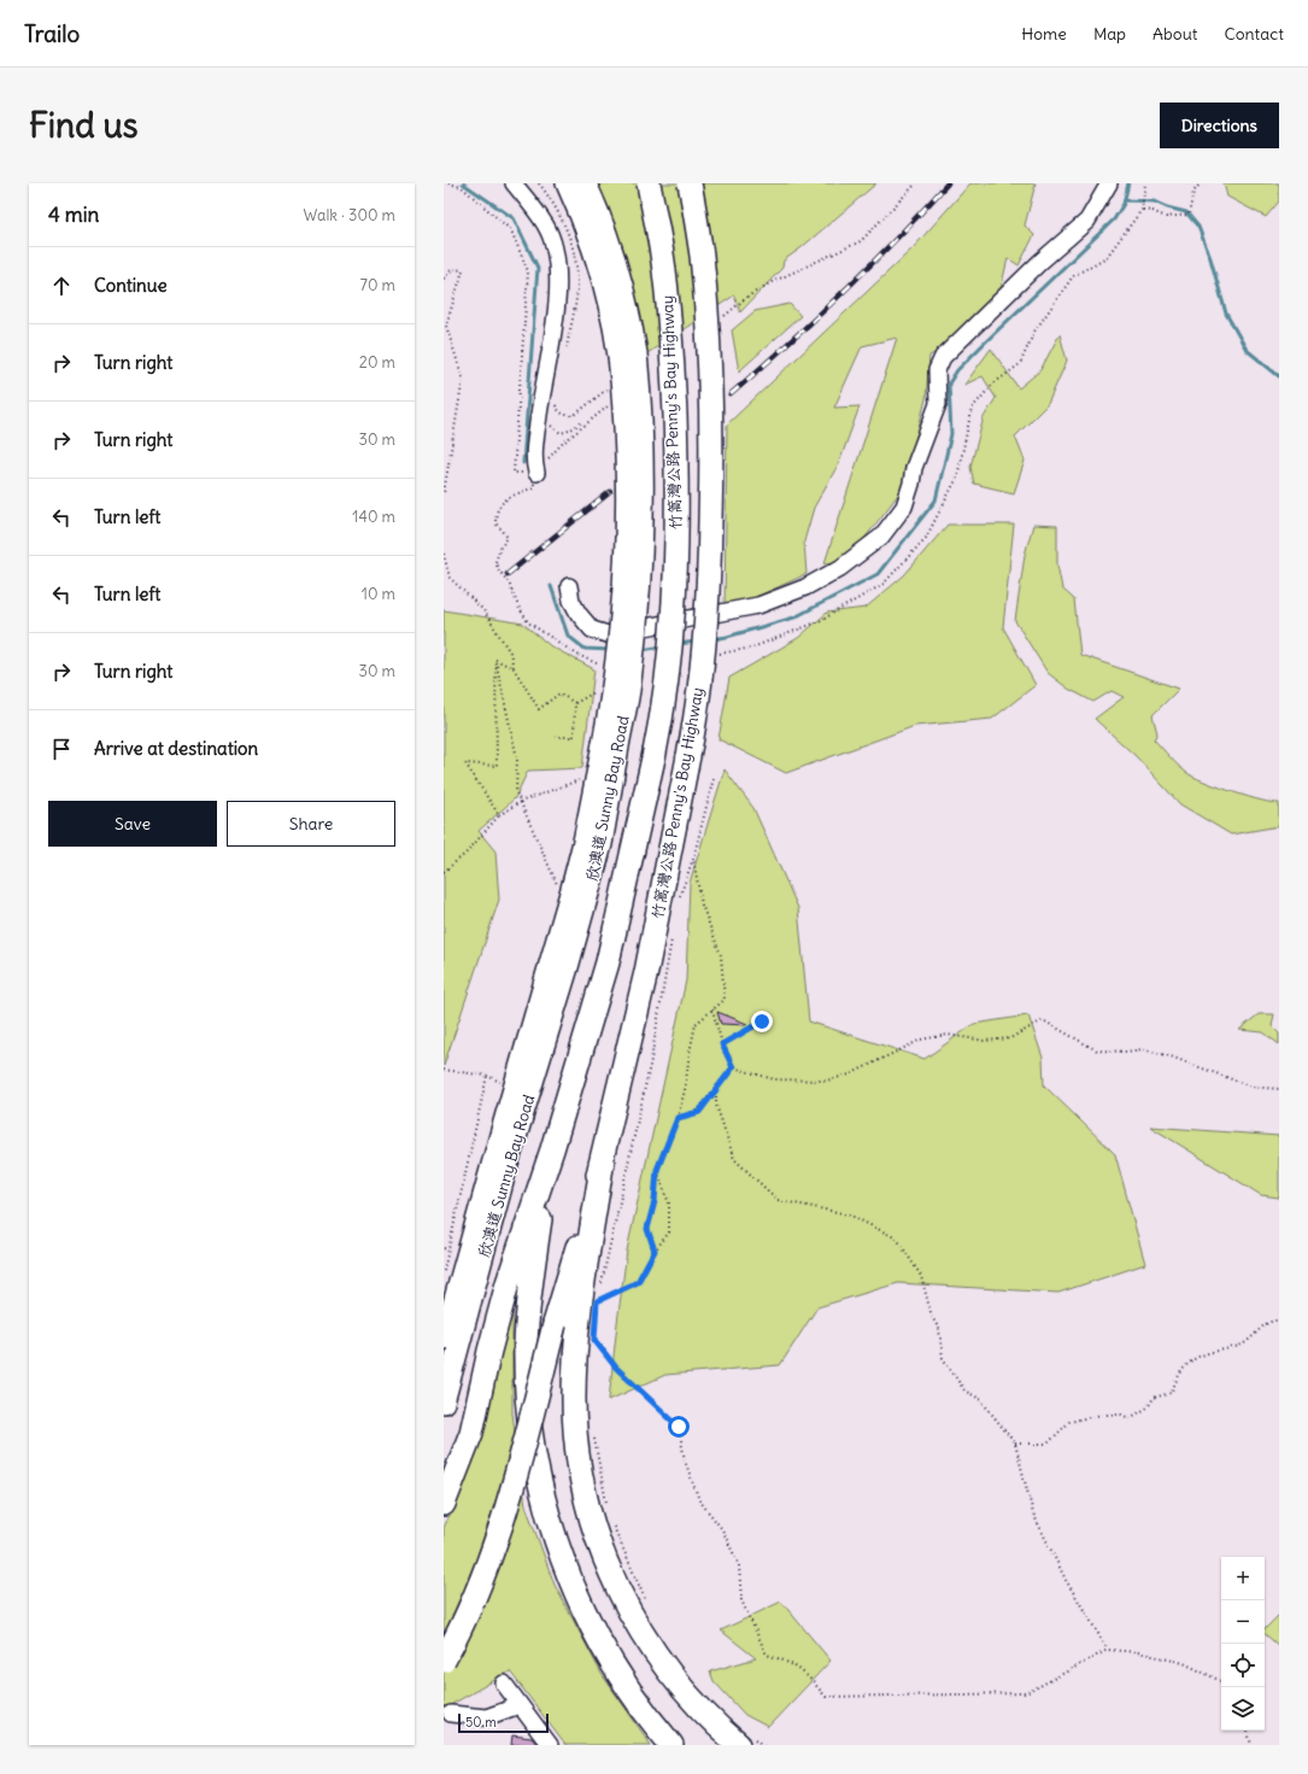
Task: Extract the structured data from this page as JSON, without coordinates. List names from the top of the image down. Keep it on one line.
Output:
{"streets":{"highway":["竹篙灣公路 Penny's Bay Highway"],"main road":["欣澳道 Sunny Bay Road"]},"scale_bar":"50 m","page":{"header":"Trailo","nav":["Home","Map","About","Contact"],"buttons":["Directions",["Save","Share"]],"title":"Find us","heading":["4 min","Walk · 300 m"],"list":[["Continue","70 m"],["Turn right","20 m"],["Turn right","30 m"],["Turn left","140 m"],["Turn left","10 m"],["Turn right","30 m"],"Arrive at destination"],"map_buttons":["+","−"],"scale":"50 m"}}
